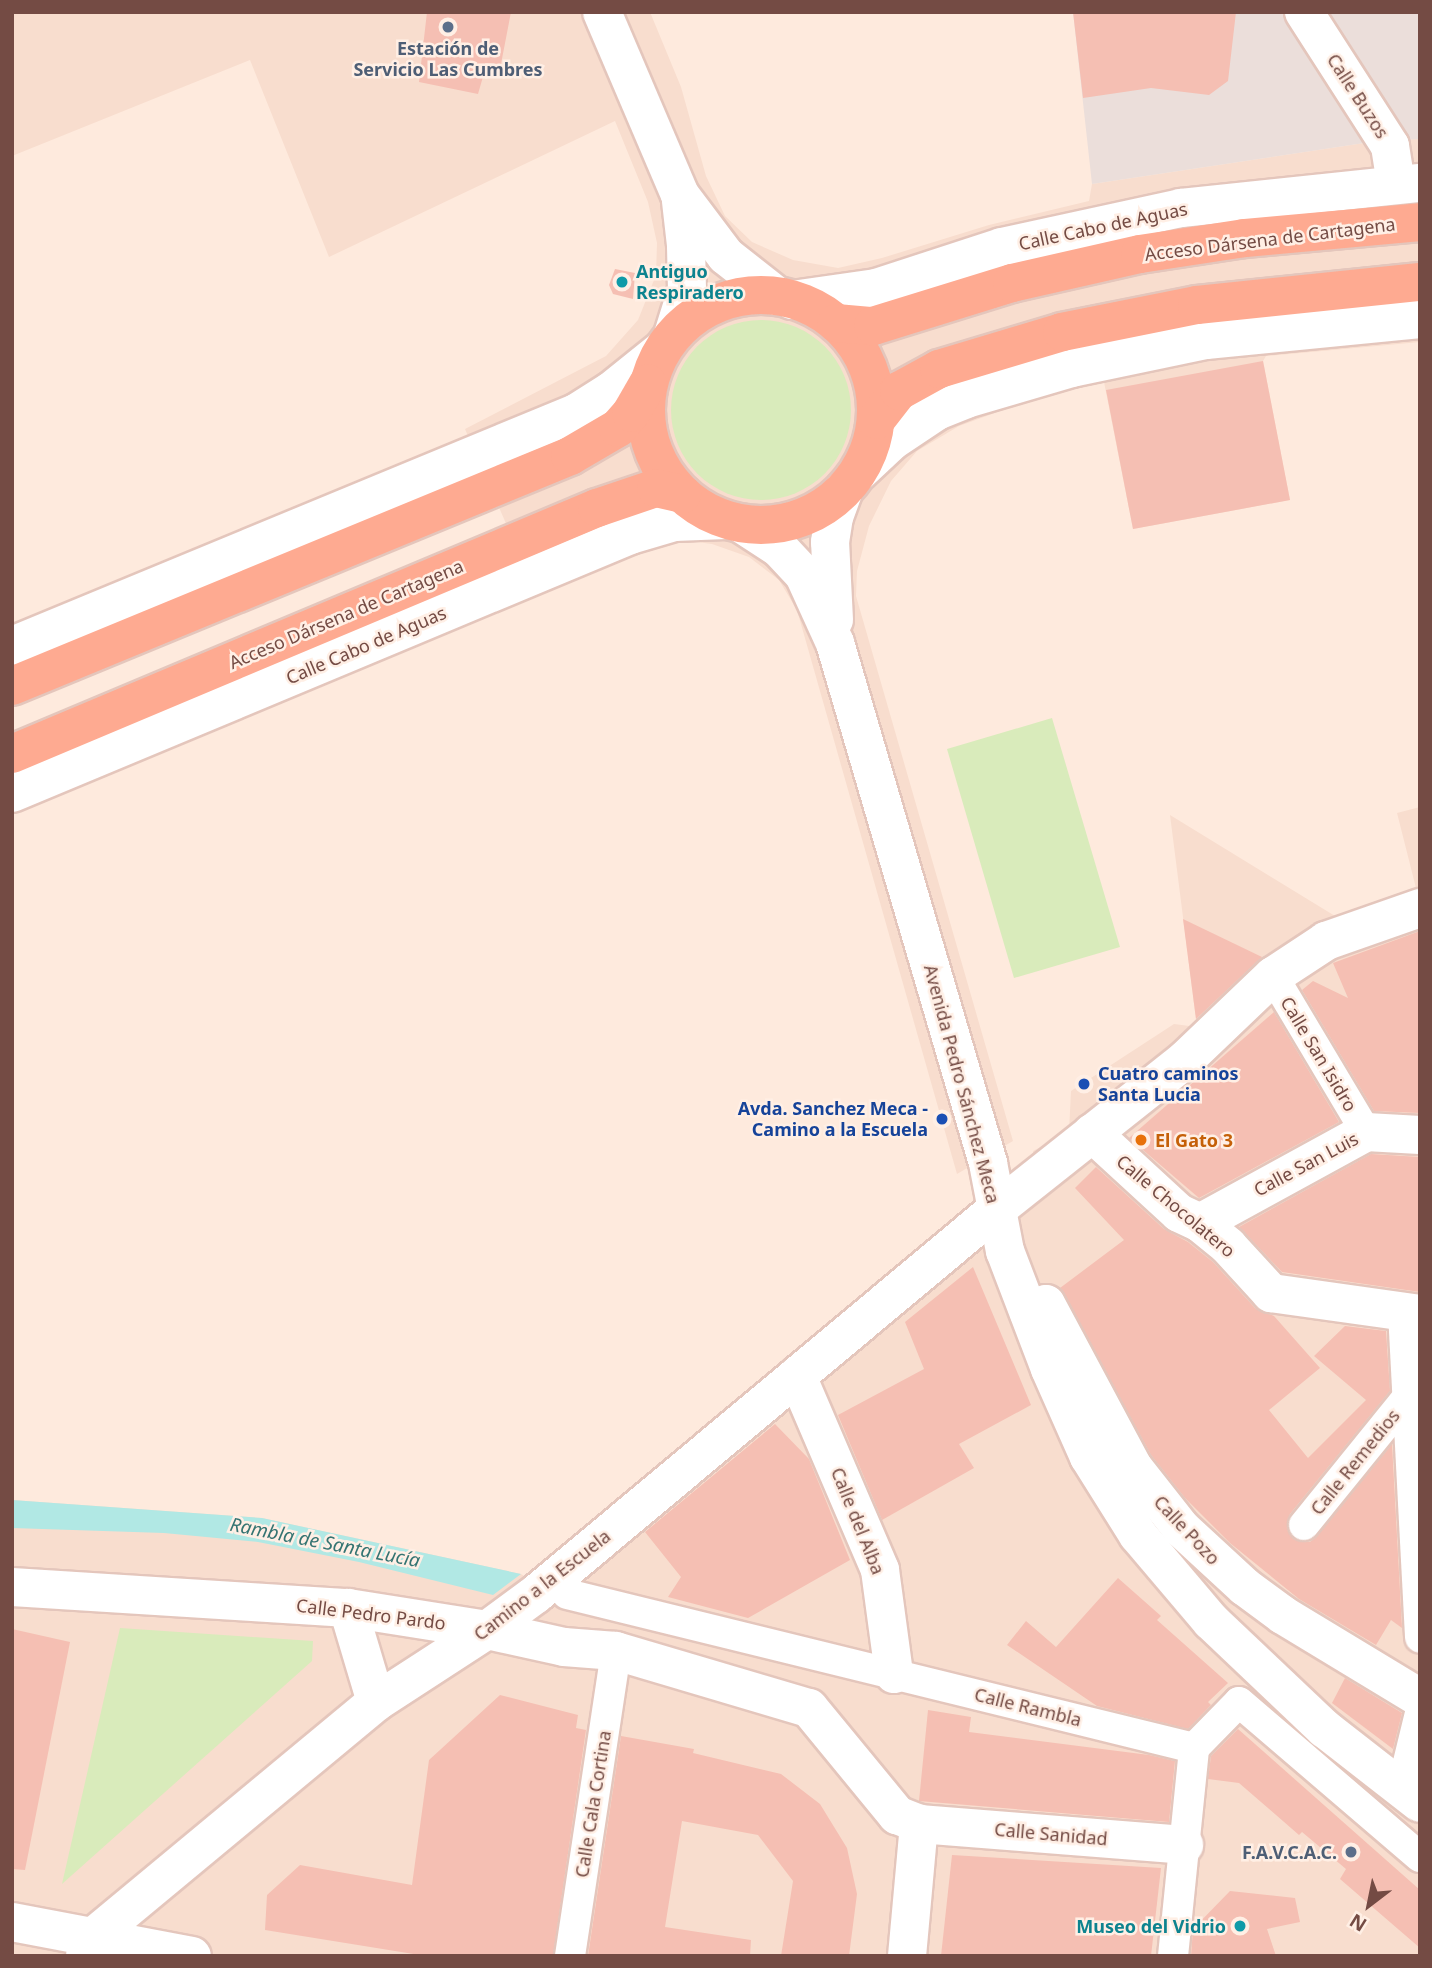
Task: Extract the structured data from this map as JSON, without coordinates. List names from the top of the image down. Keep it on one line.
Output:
{"streets":{"highway":["Acceso Dársena de Cartagena"],"street":["Calle Buzos","Calle Cabo de Aguas","Calle San Isidro","Avenida Pedro Sánchez Meca","Calle San Luis","Calle Chocolatero","Calle Remedios","Calle del Alba","Calle Pozo","Camino a la Escuela","Calle Pedro Pardo","Calle Rambla","Calle Cala Cortina","Calle Sanidad"]},"crossings":[["Calle Buzos","Calle Cabo de Aguas"],["Calle Cabo de Aguas","Acceso Dársena de Cartagena"],["Calle San Isidro","Calle San Luis"],["Calle San Isidro","Camino a la Escuela"],["Avenida Pedro Sánchez Meca","Calle Pozo"],["Avenida Pedro Sánchez Meca","Camino a la Escuela"],["Calle San Luis","Calle Chocolatero"],["Calle Chocolatero","Calle Remedios"],["Calle Chocolatero","Camino a la Escuela"],["Calle del Alba","Camino a la Escuela"],["Calle del Alba","Calle Rambla"],["Camino a la Escuela","Calle Pedro Pardo"],["Calle Pedro Pardo","Calle Cala Cortina"],["Calle Pedro Pardo","Calle Sanidad"]],"water":["Rambla de Santa Lucía"],"places":["Estación de Servicio Las Cumbres","Antiguo Respiradero","Cuatro caminos Santa Lucia","Avda. Sanchez Meca - Camino a la Escuela","El Gato 3","F.A.V.C.A.C.","Museo del Vidrio"],"north":"bottom left"}
